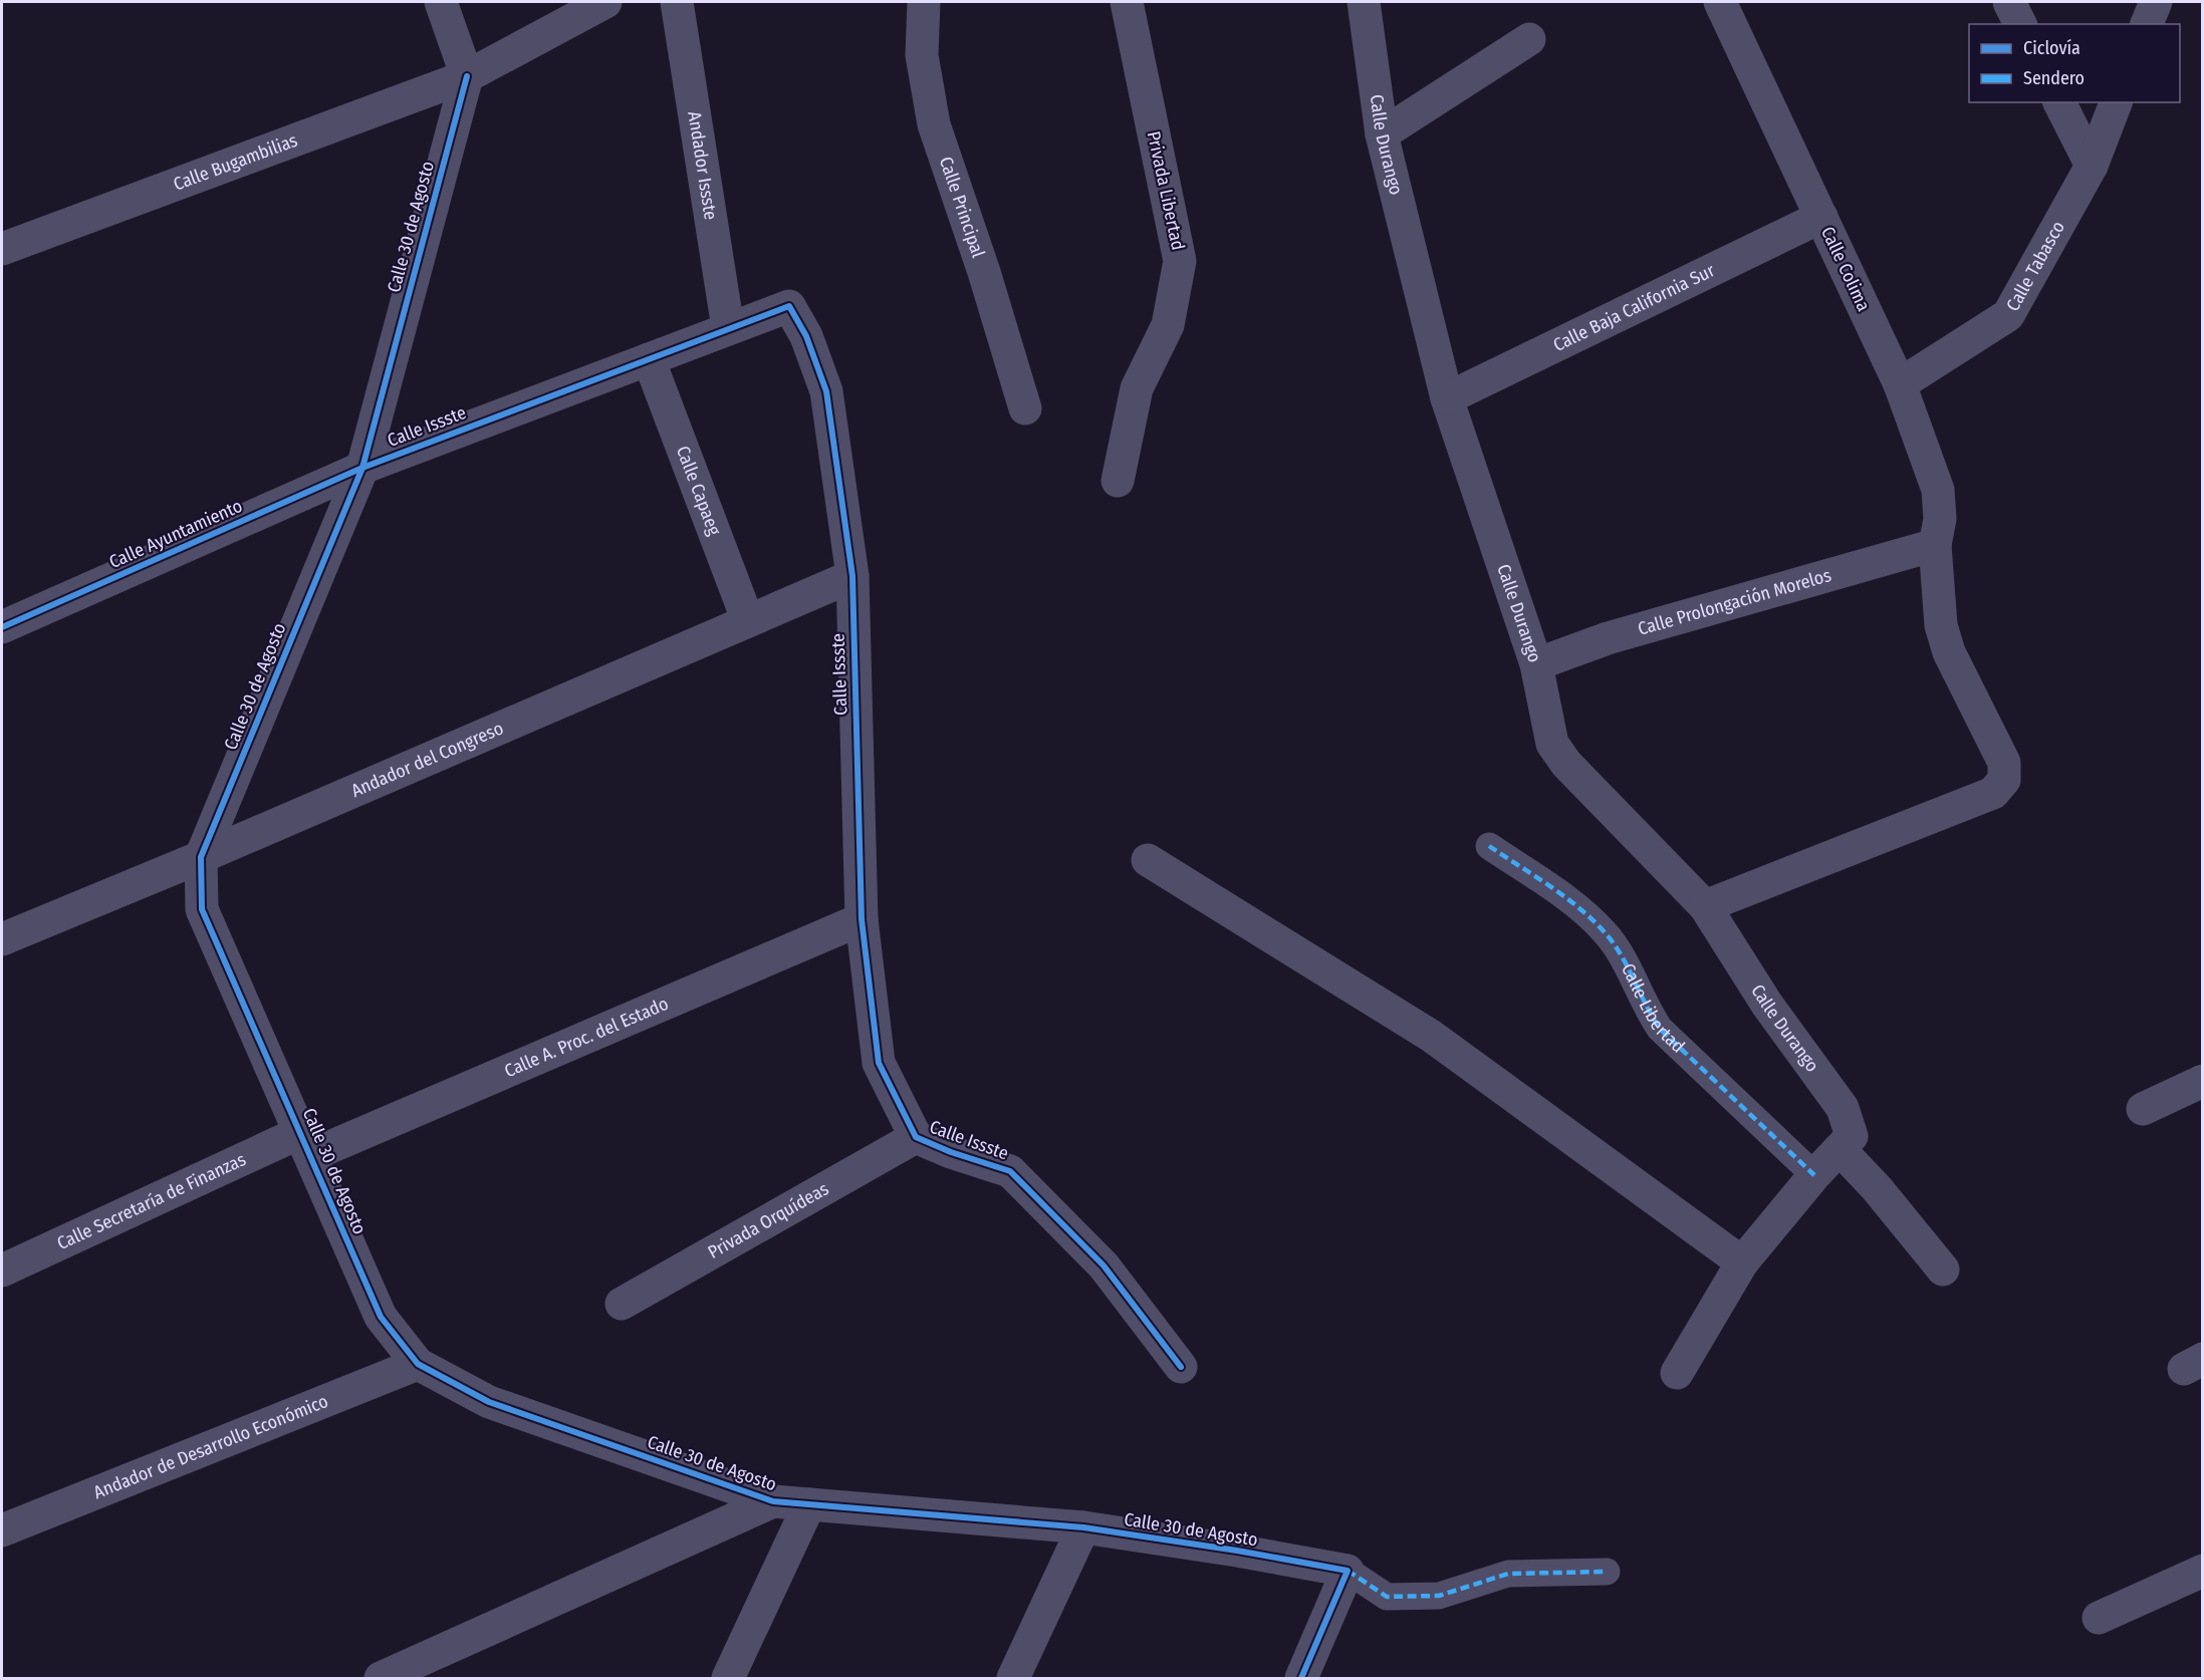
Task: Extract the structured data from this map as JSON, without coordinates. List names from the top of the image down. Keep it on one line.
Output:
{"streets":{"street":["Calle Durango","Calle Bugambilias","Andador Issste","Privada Libertad","Calle Principal","Calle 30 de Agosto","Calle Tabasco","Calle Colima","Calle Baja California Sur","Calle Issste","Calle Capaeg","Calle Ayuntamiento","Calle Prolongación Morelos","Andador del Congreso","Calle Libertad","Calle A. Proc. del Estado","Calle Secretaría de Finanzas","Privada Orquídeas","Andador de Desarrollo Económico"]},"crossings":[["Calle Durango","Calle Colima"],["Calle Durango","Calle Baja California Sur"],["Calle Durango","Calle Prolongación Morelos"],["Calle Bugambilias","Calle 30 de Agosto"],["Andador Issste","Calle Issste"],["Calle 30 de Agosto","Calle Issste"],["Calle 30 de Agosto","Calle Ayuntamiento"],["Calle 30 de Agosto","Andador del Congreso"],["Calle 30 de Agosto","Calle A. Proc. del Estado"],["Calle 30 de Agosto","Calle Secretaría de Finanzas"],["Calle 30 de Agosto","Andador de Desarrollo Económico"],["Calle Tabasco","Calle Colima"],["Calle Colima","Calle Baja California Sur"],["Calle Colima","Calle Prolongación Morelos"],["Calle Issste","Calle Capaeg"],["Calle Issste","Calle Ayuntamiento"],["Calle Issste","Andador del Congreso"],["Calle Issste","Calle A. Proc. del Estado"],["Calle Issste","Privada Orquídeas"],["Calle Capaeg","Andador del Congreso"],["Calle A. Proc. del Estado","Calle Secretaría de Finanzas"]],"legend":["Ciclovía","Sendero"]}
